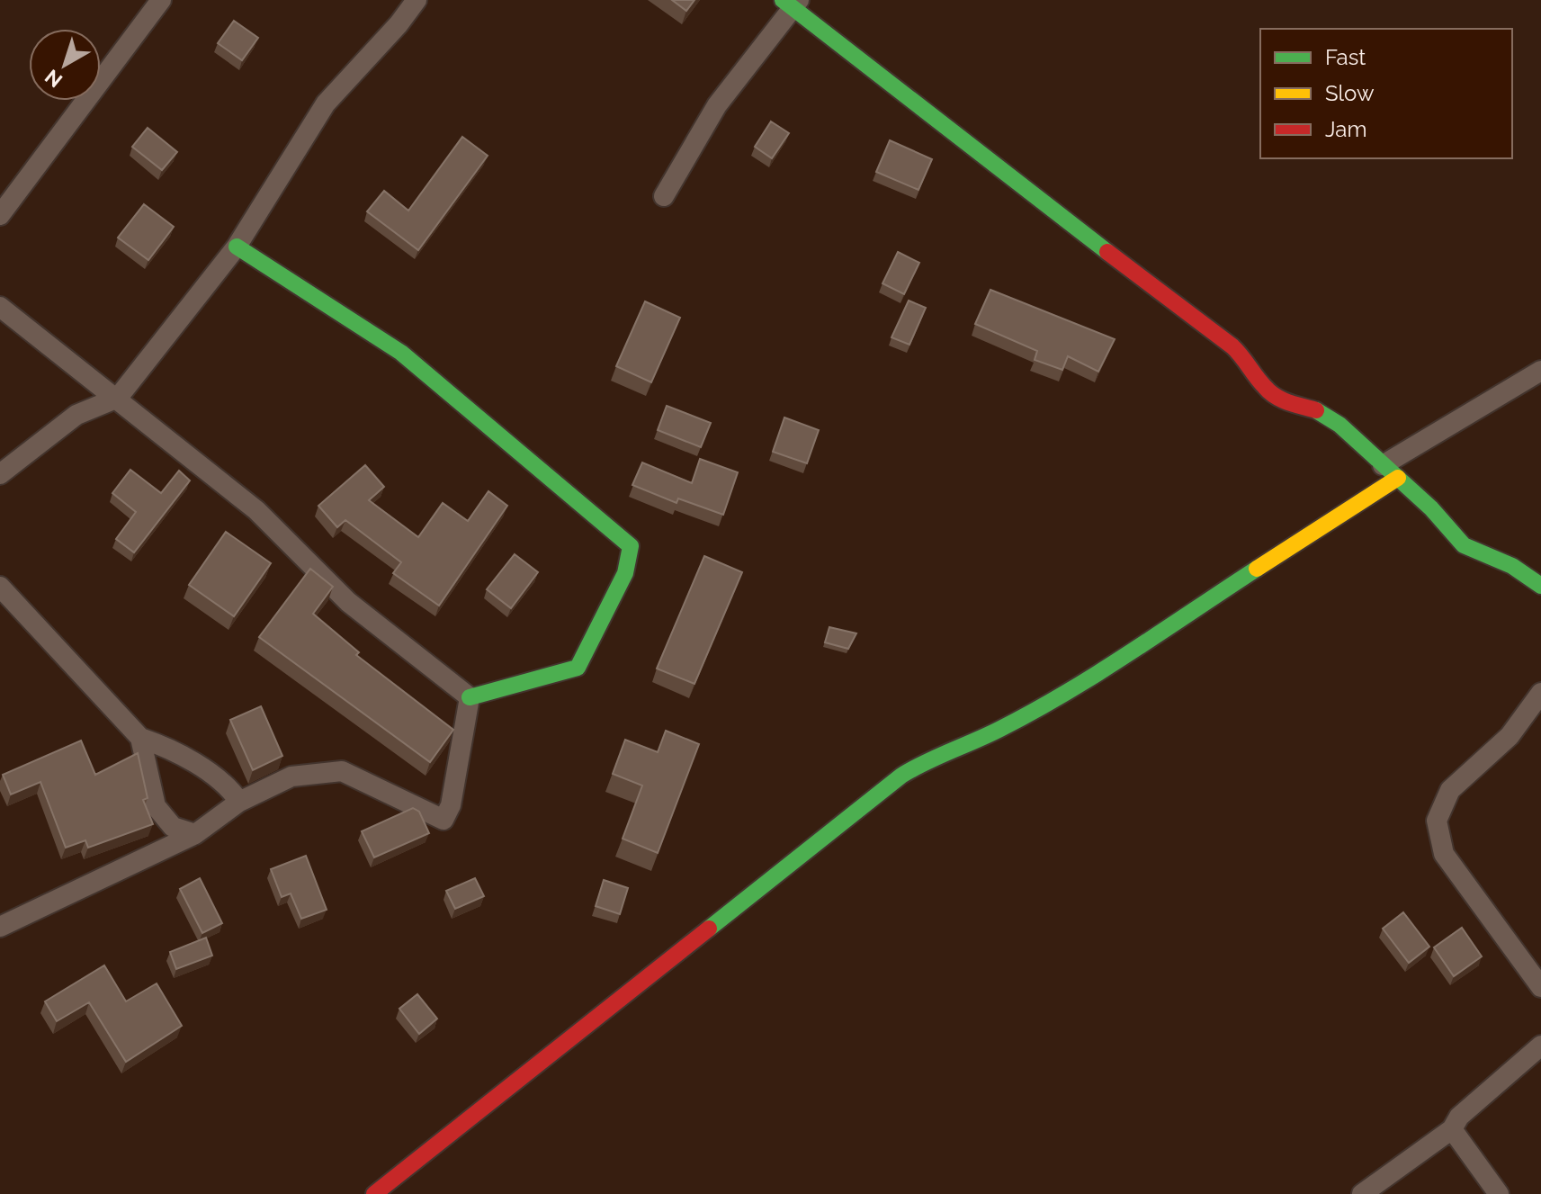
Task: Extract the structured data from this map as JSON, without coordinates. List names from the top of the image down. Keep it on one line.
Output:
{"legend":["Fast","Slow","Jam"],"north":"bottom left"}
